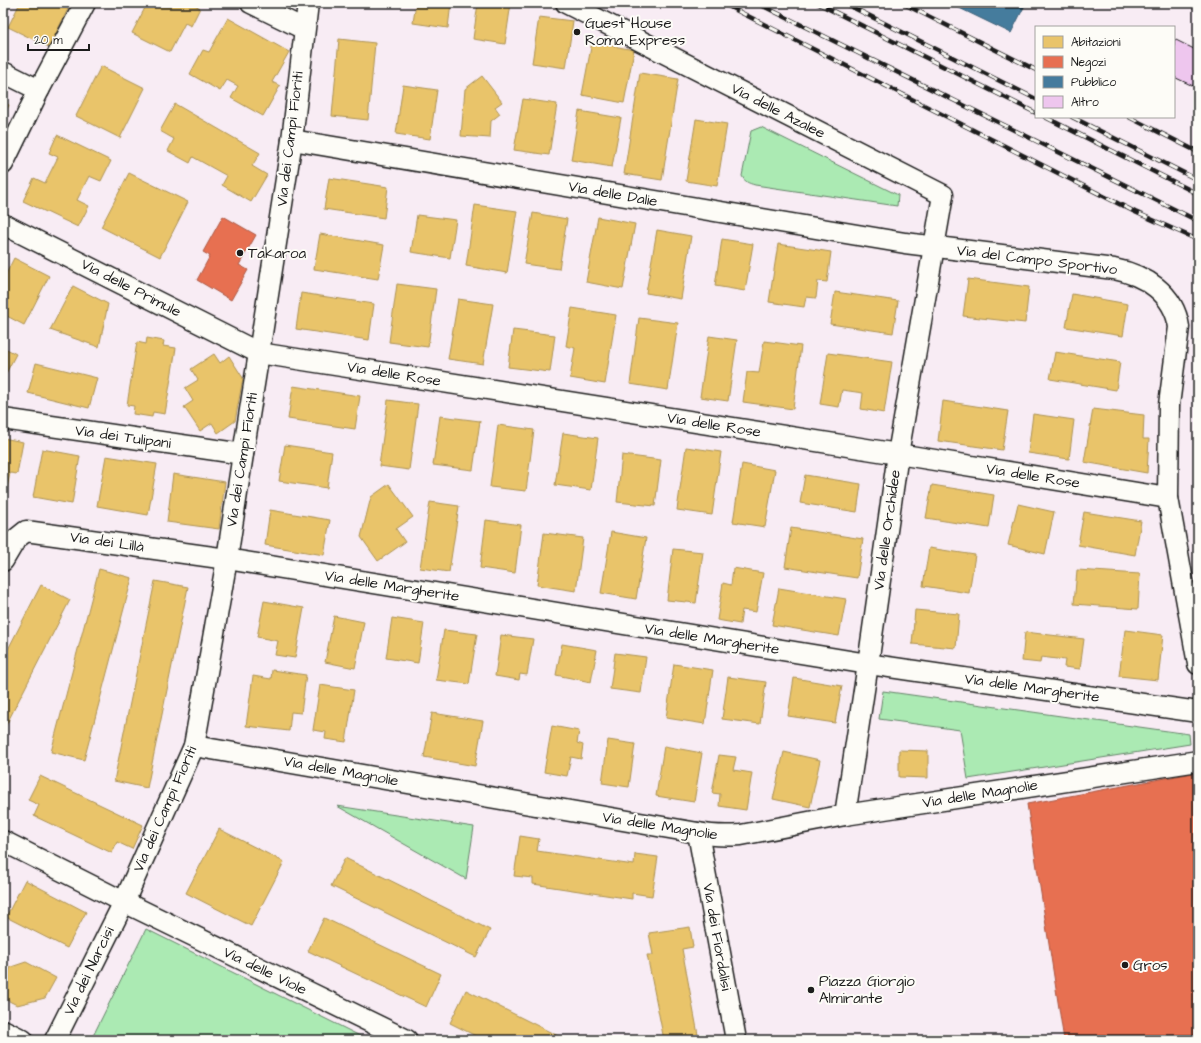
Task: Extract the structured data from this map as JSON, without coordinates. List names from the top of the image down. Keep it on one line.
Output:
{"streets":{"street":["Via delle Azalee","Via dei Campi Fioriti","Via delle Dalie","Via del Campo Sportivo","Via delle Primule","Via delle Rose","Via dei Tulipani","Via delle Orchidee","Via dei Lillà","Via delle Margherite","Via delle Magnolie","Via dei Fiordalisi","Via dei Narcisi","Via delle Viole"]},"crossings":[["Via delle Azalee","Via delle Dalie"],["Via delle Azalee","Via del Campo Sportivo"],["Via delle Azalee","Via delle Orchidee"],["Via dei Campi Fioriti","Via delle Dalie"],["Via dei Campi Fioriti","Via delle Primule"],["Via dei Campi Fioriti","Via delle Rose"],["Via dei Campi Fioriti","Via dei Tulipani"],["Via dei Campi Fioriti","Via dei Lillà"],["Via dei Campi Fioriti","Via delle Margherite"],["Via dei Campi Fioriti","Via delle Magnolie"],["Via dei Campi Fioriti","Via dei Narcisi"],["Via dei Campi Fioriti","Via delle Viole"],["Via delle Dalie","Via del Campo Sportivo"],["Via delle Dalie","Via delle Orchidee"],["Via del Campo Sportivo","Via delle Rose"],["Via del Campo Sportivo","Via delle Orchidee"],["Via delle Primule","Via delle Rose"],["Via delle Rose","Via delle Orchidee"],["Via delle Orchidee","Via delle Margherite"],["Via delle Orchidee","Via delle Magnolie"],["Via dei Lillà","Via delle Margherite"],["Via delle Magnolie","Via dei Fiordalisi"],["Via dei Narcisi","Via delle Viole"]],"places":["Guest House Roma Express","Takaroa","Gros","Piazza Giorgio Almirante"],"legend":["Abitazioni","Negozi","Pubblico","Altro"],"scale_bar":"20 m"}
